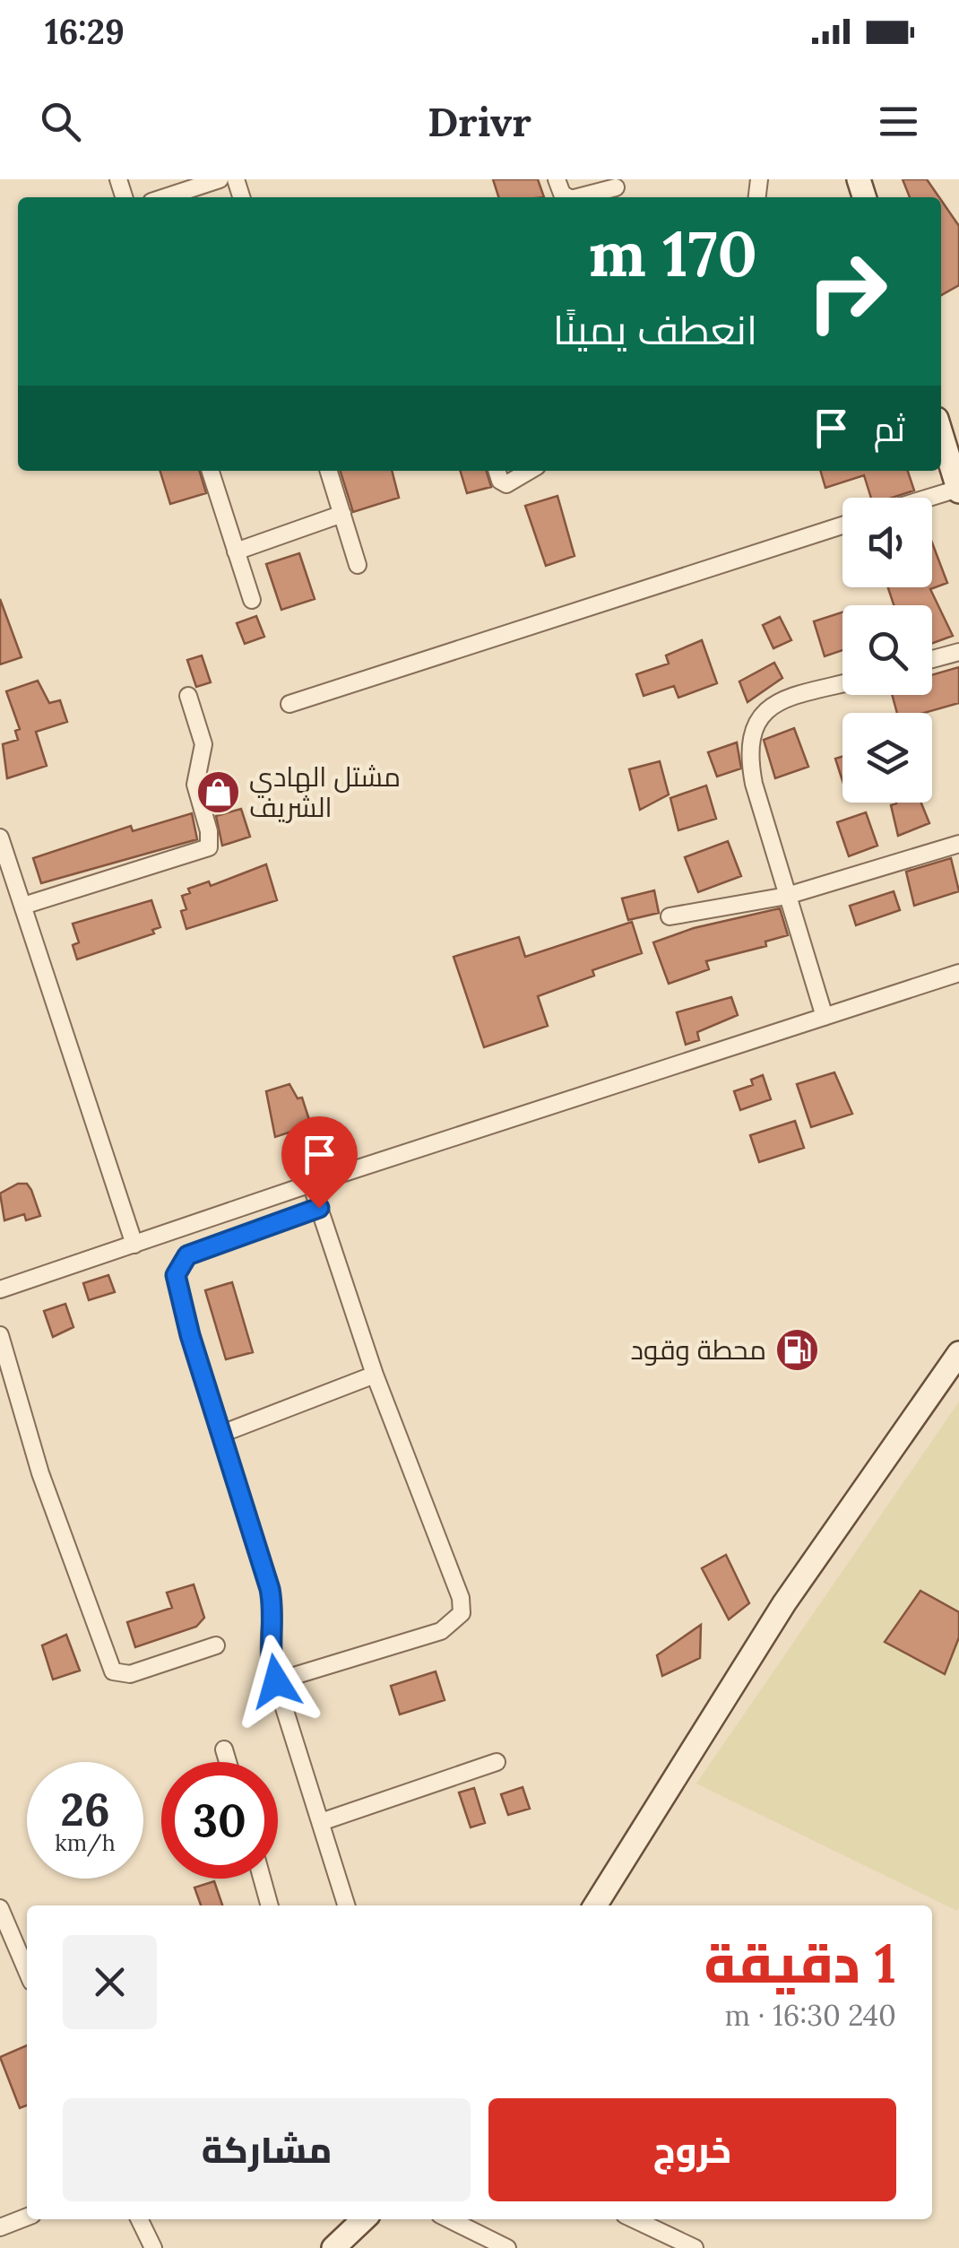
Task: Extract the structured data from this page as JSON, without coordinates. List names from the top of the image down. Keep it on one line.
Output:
{"places":{"shop":["مشتل الهادي الشريف"],"fuel station":["محطة وقود"]},"page":{"status":"16:29","header":"Drivr","turn":["170 m","انعطف يمينًا"],"then":"ثم","speed":"26 km/h","limit":"30","heading":["1 دقيقة","240 m · 16:30"],"buttons":["خروج","مشاركة"]}}
